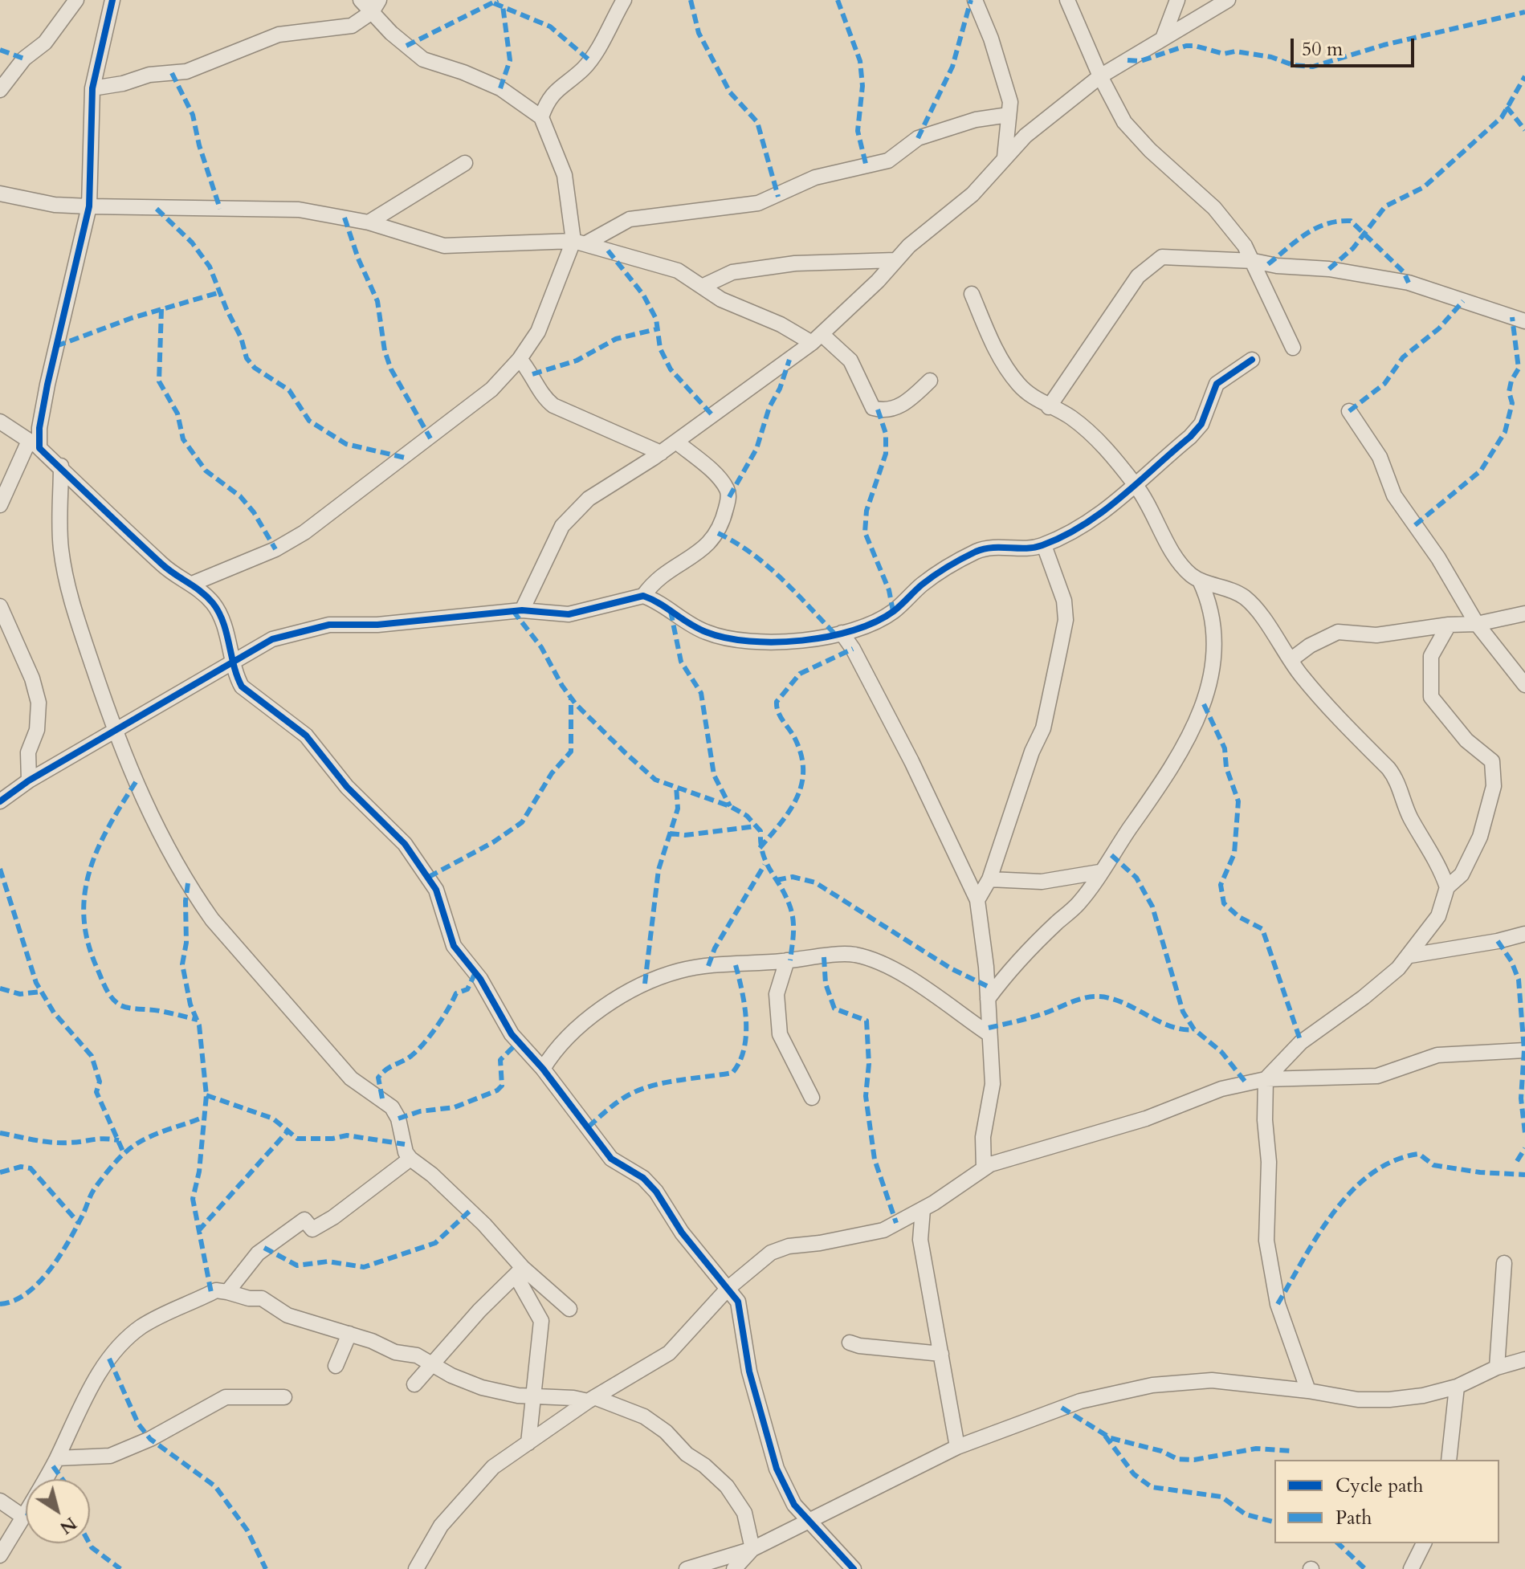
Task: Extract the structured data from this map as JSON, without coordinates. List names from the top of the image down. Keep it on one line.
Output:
{"legend":["Cycle path","Path"],"scale_bar":"50 m","north":"bottom right"}
